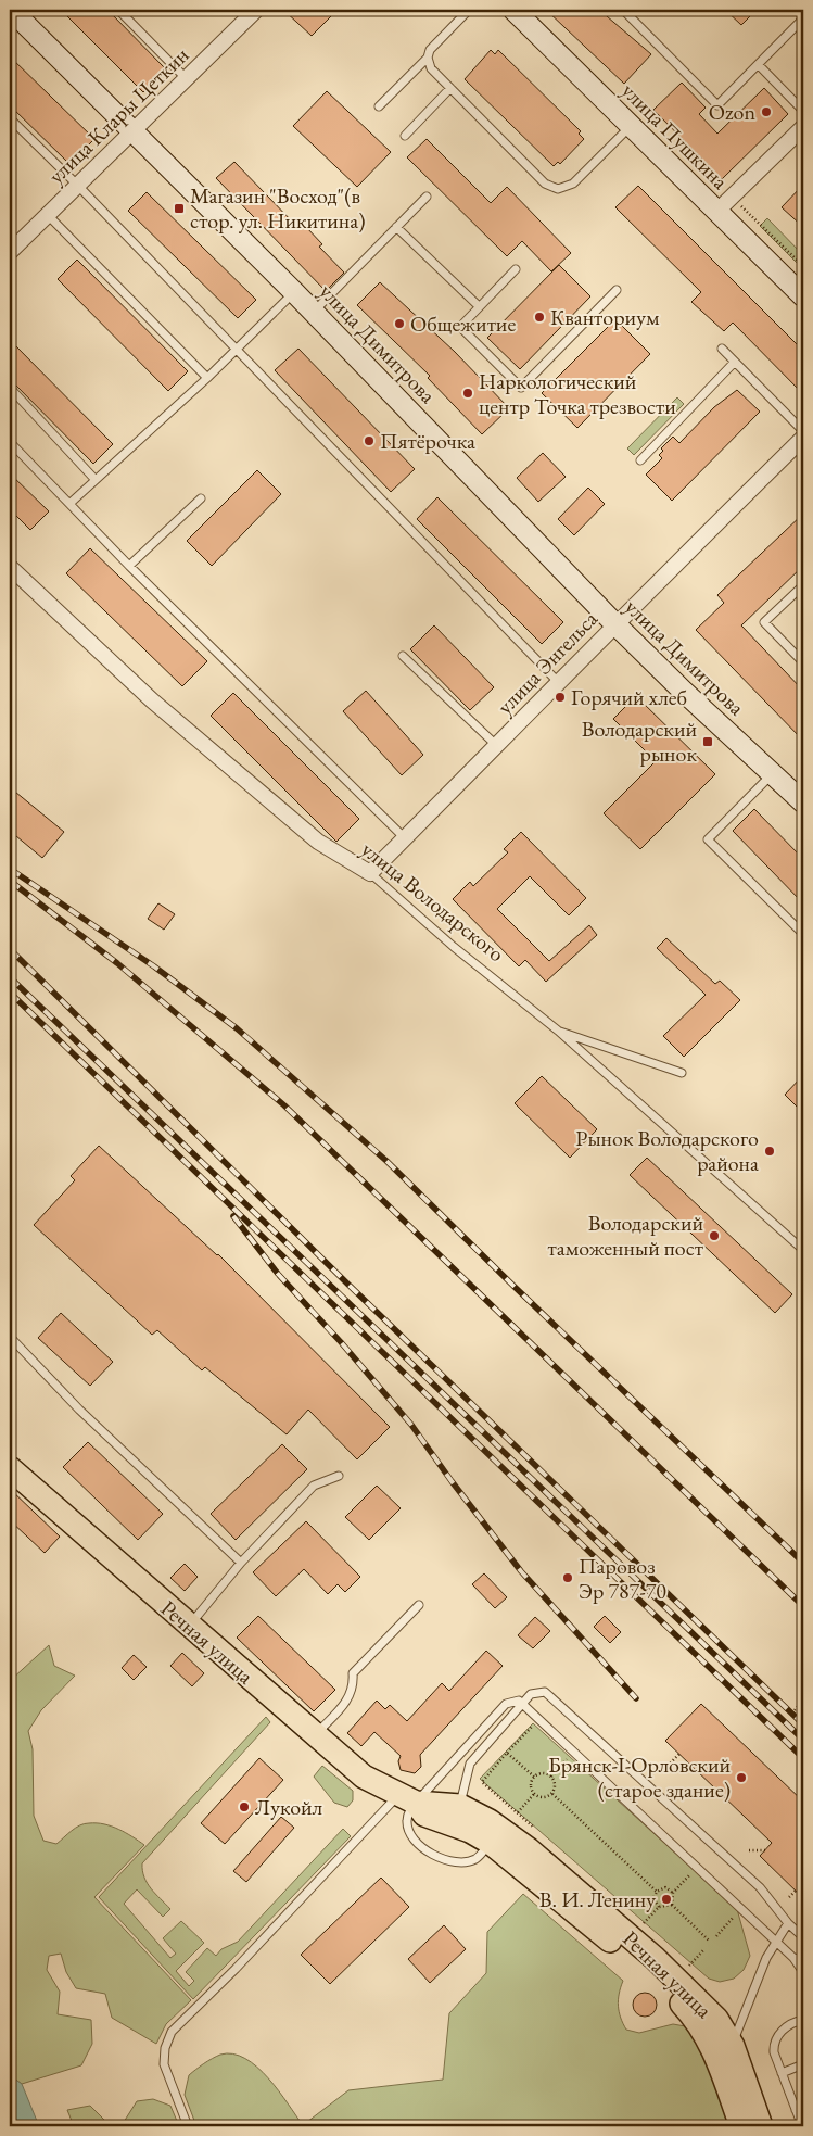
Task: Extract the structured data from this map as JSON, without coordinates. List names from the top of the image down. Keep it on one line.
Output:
{"streets":{"main road":["улица Пушкина","улица Димитрова","Речная улица"],"street":["улица Клары Цеткин","улица Энгельса","улица Володарского"]},"crossings":[["улица Клары Цеткин","улица Димитрова"],["улица Димитрова","улица Энгельса"],["улица Энгельса","улица Володарского"]],"places":{"other":["Ozon","Кванториум","Общежитие","Наркологический центр Точка трезвости","Пятёрочка","Горячий хлеб","Рынок Володарского района","Володарский таможенный пост","Паровоз Эр 787-70","Брянск-I-Орловский (старое здание)","Лукойл","В. И. Ленину"],"transit":["Магазин \"Восход\"(в стор. ул. Никитина)","Володарский рынок"]}}
